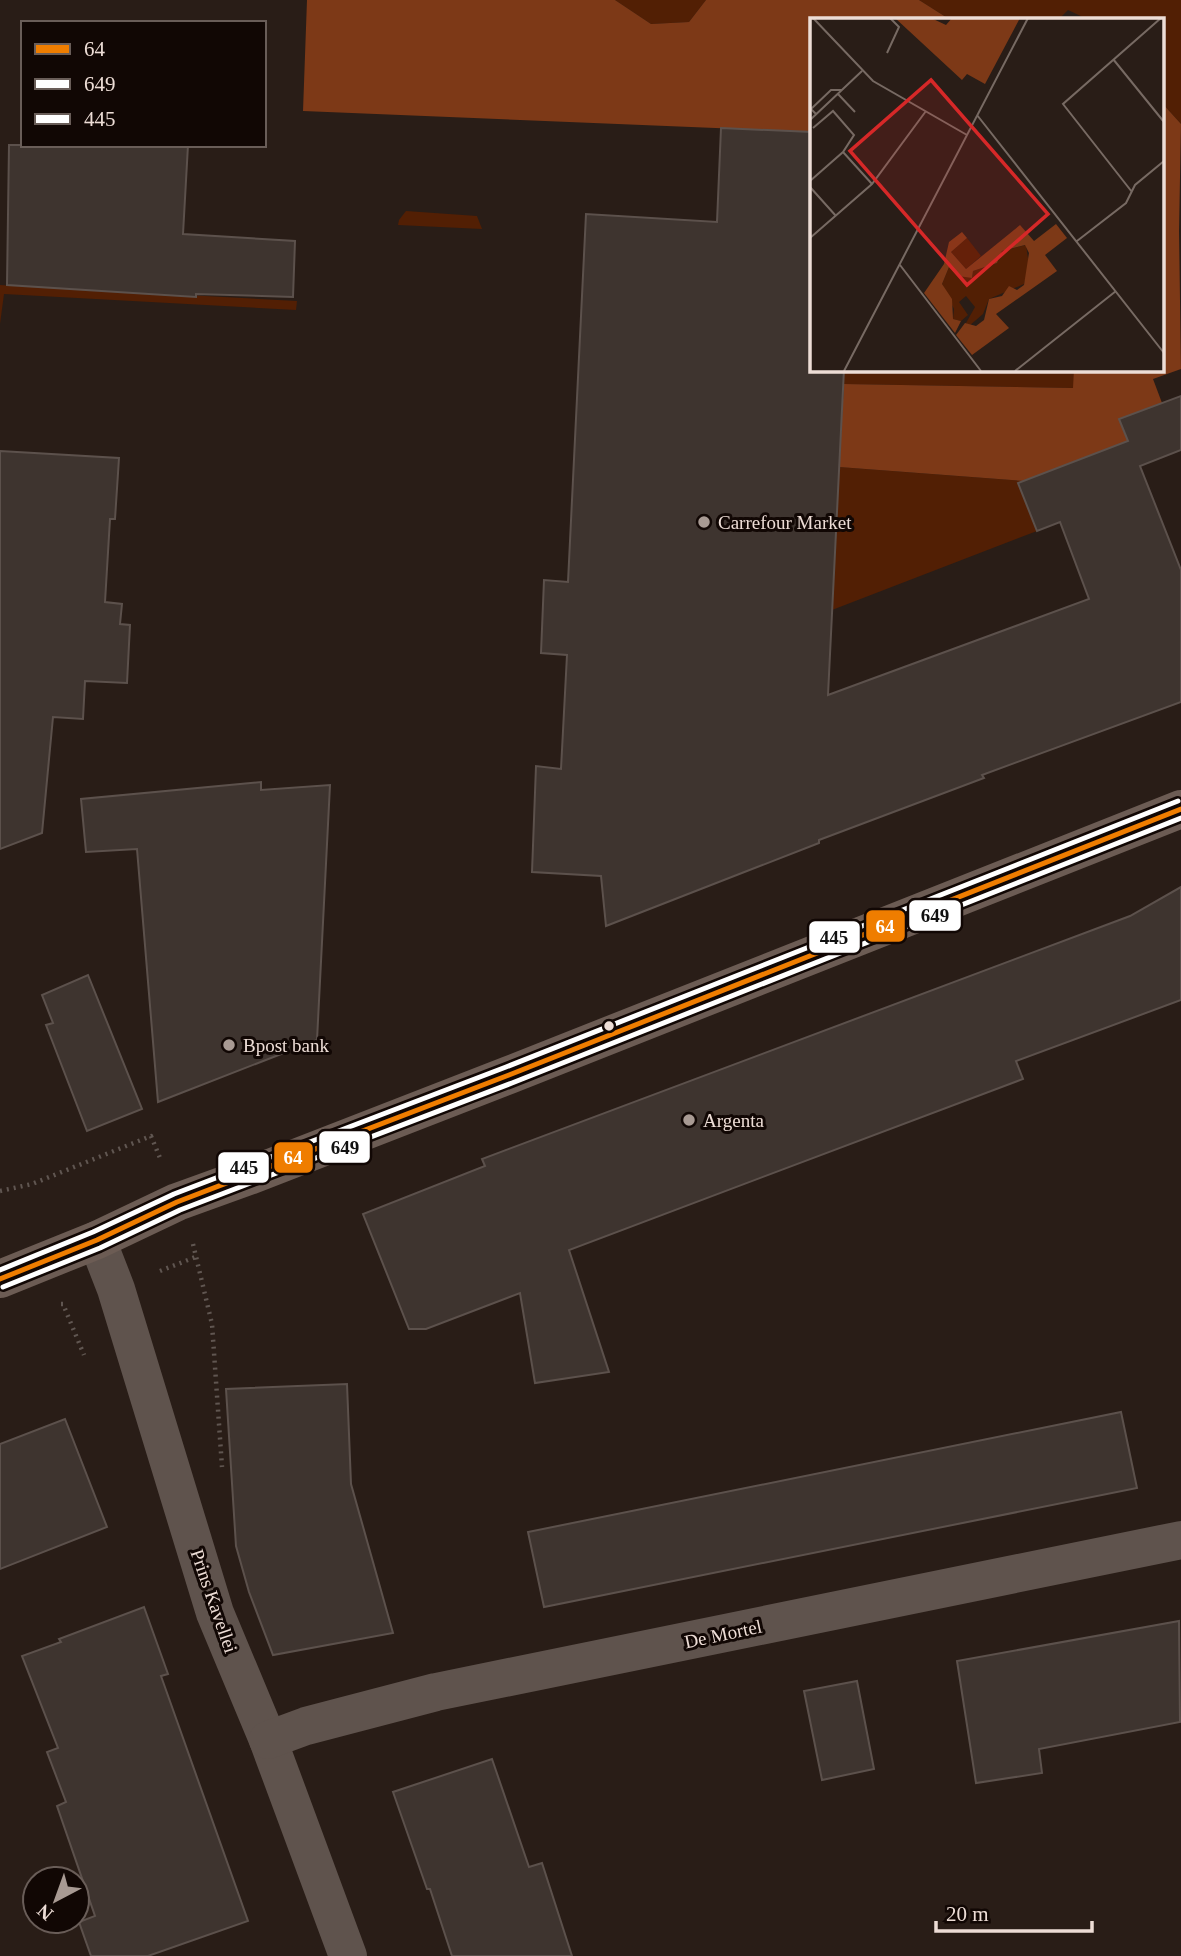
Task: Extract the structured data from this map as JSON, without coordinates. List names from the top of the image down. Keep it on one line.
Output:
{"streets":{"street":["Prins Kavellei","De Mortel"]},"crossings":[["Prins Kavellei","De Mortel"]],"places":["Carrefour Market","Bpost bank","Argenta"],"lines":["transit line 445","transit line 64","transit line 649"],"legend":["64","649","445"],"scale_bar":"20 m","north":"bottom left"}
